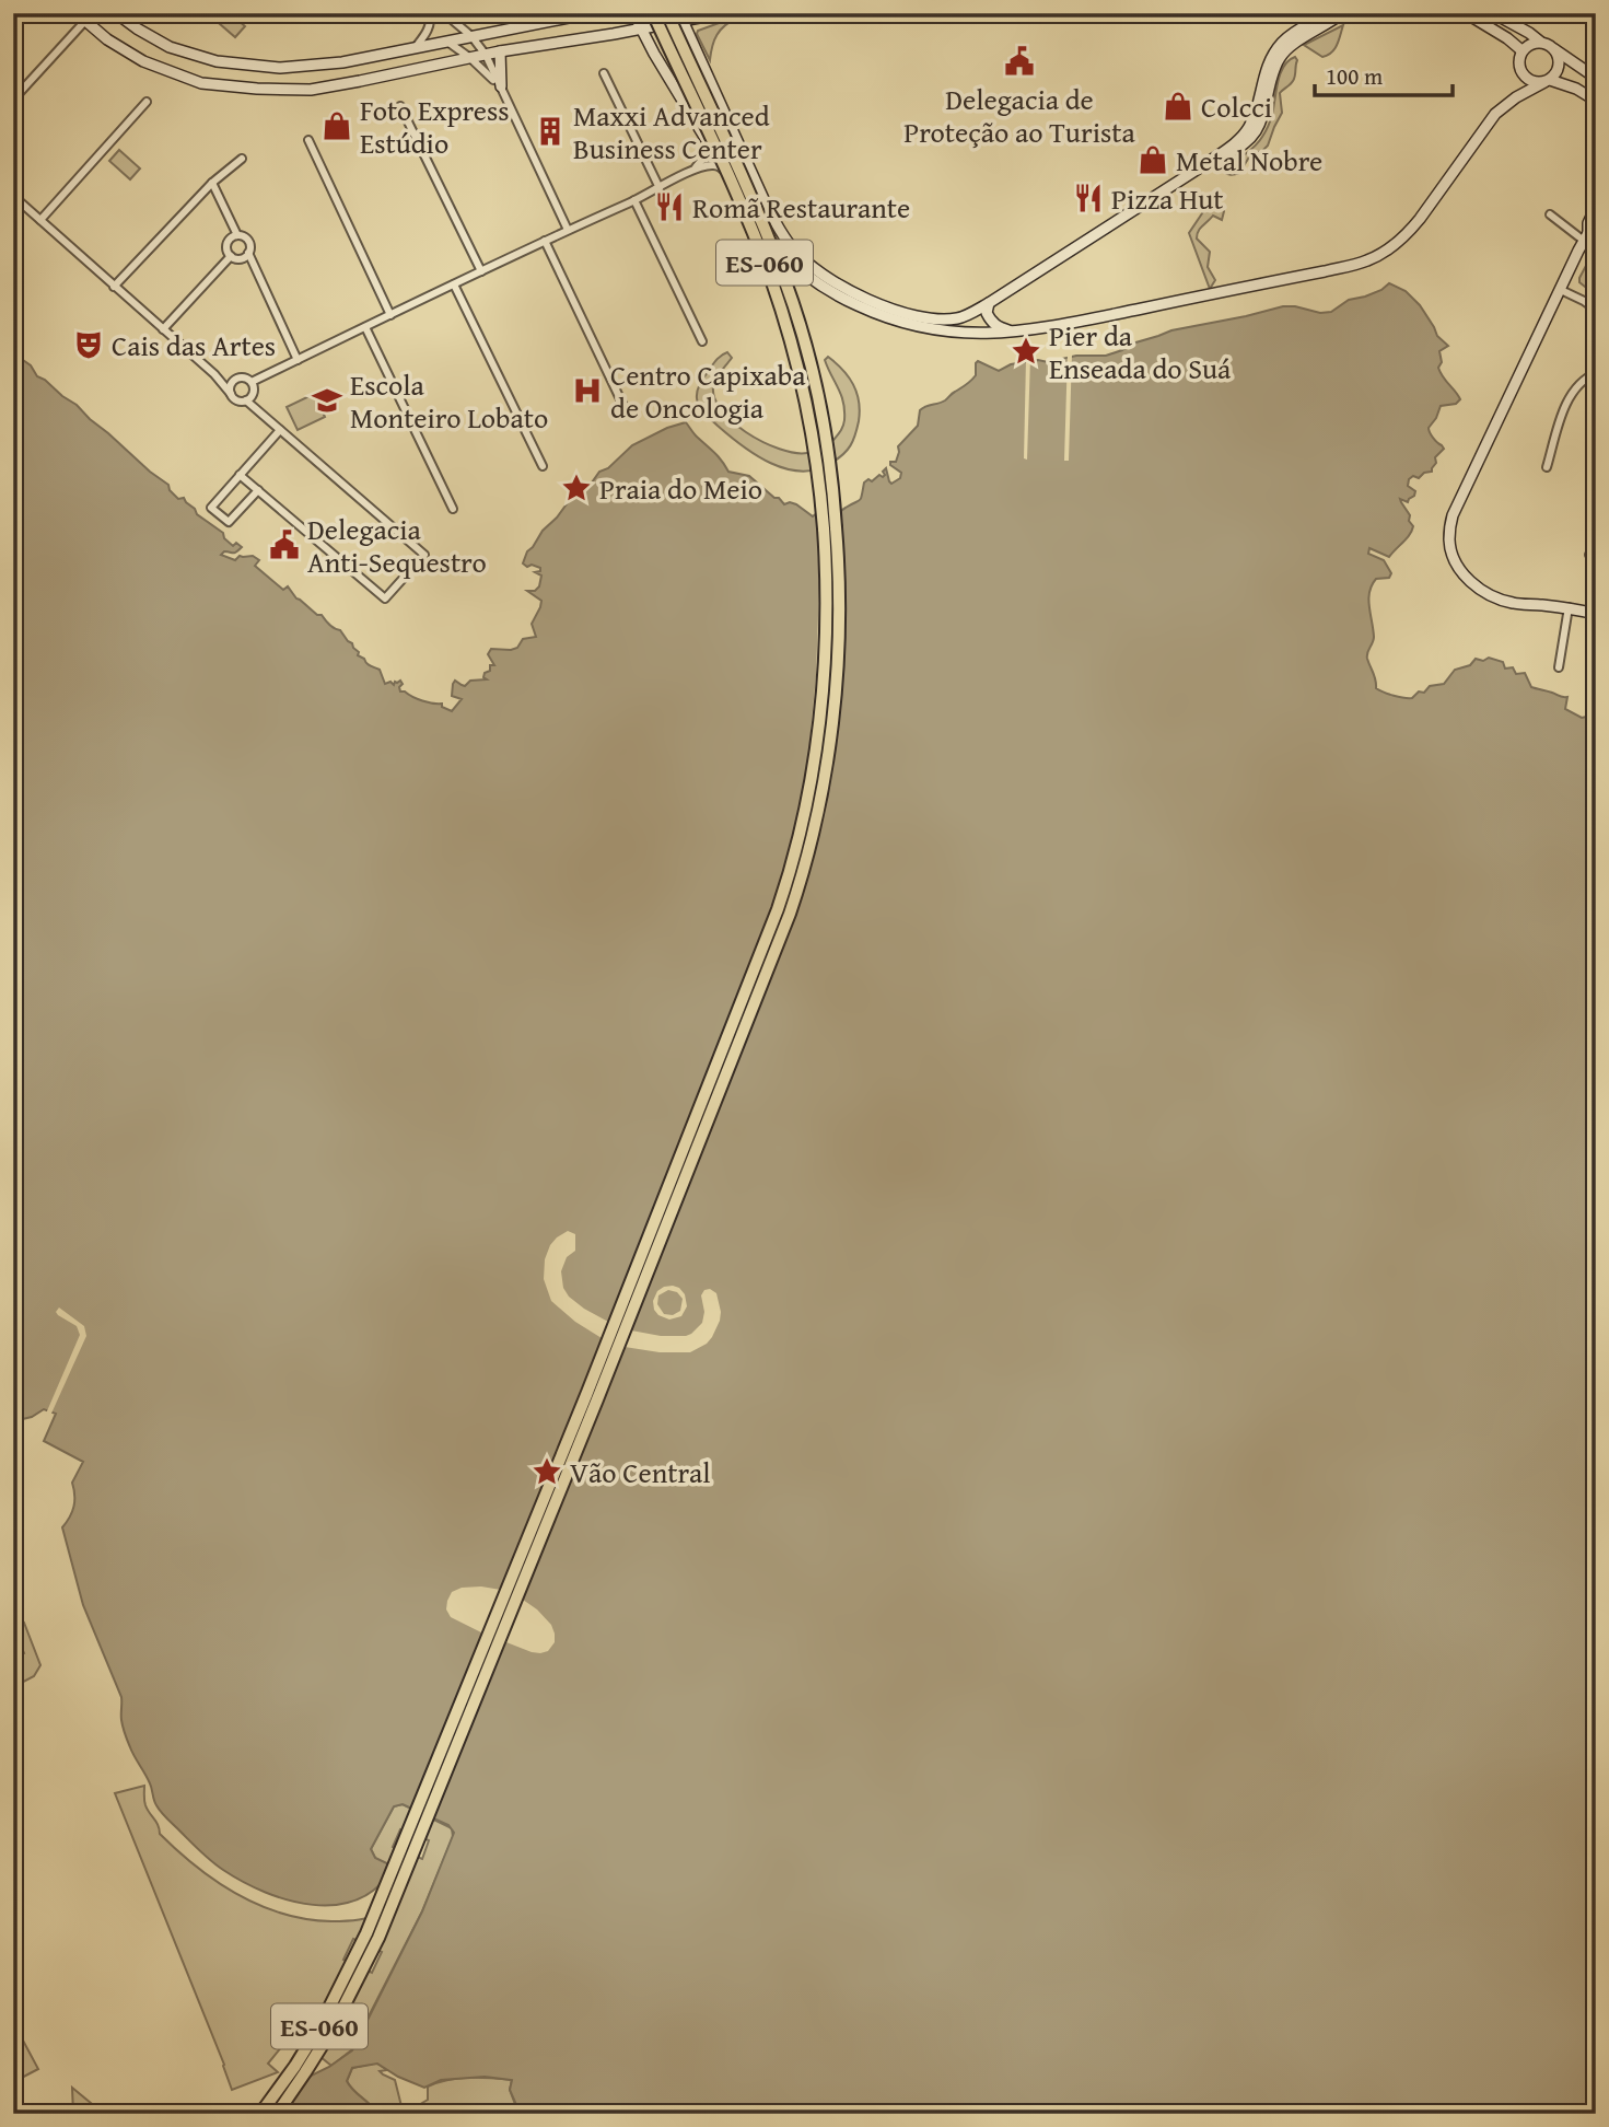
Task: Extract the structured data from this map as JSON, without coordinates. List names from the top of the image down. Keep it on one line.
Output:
{"streets":{"main road":["ES-060"]},"places":{"public building":["Delegacia de Proteção ao Turista","Delegacia Anti-Sequestro"],"shop":["Colcci","Foto Express Estúdio","Metal Nobre"],"building":["Maxxi Advanced Business Center"],"restaurant":["Pizza Hut","Romã Restaurante"],"theatre":["Cais das Artes"],"place":["Pier da Enseada do Suá","Praia do Meio","Vão Central"],"hospital":["Centro Capixaba de Oncologia"],"school or university":["Escola Monteiro Lobato"]},"scale_bar":"100 m"}
